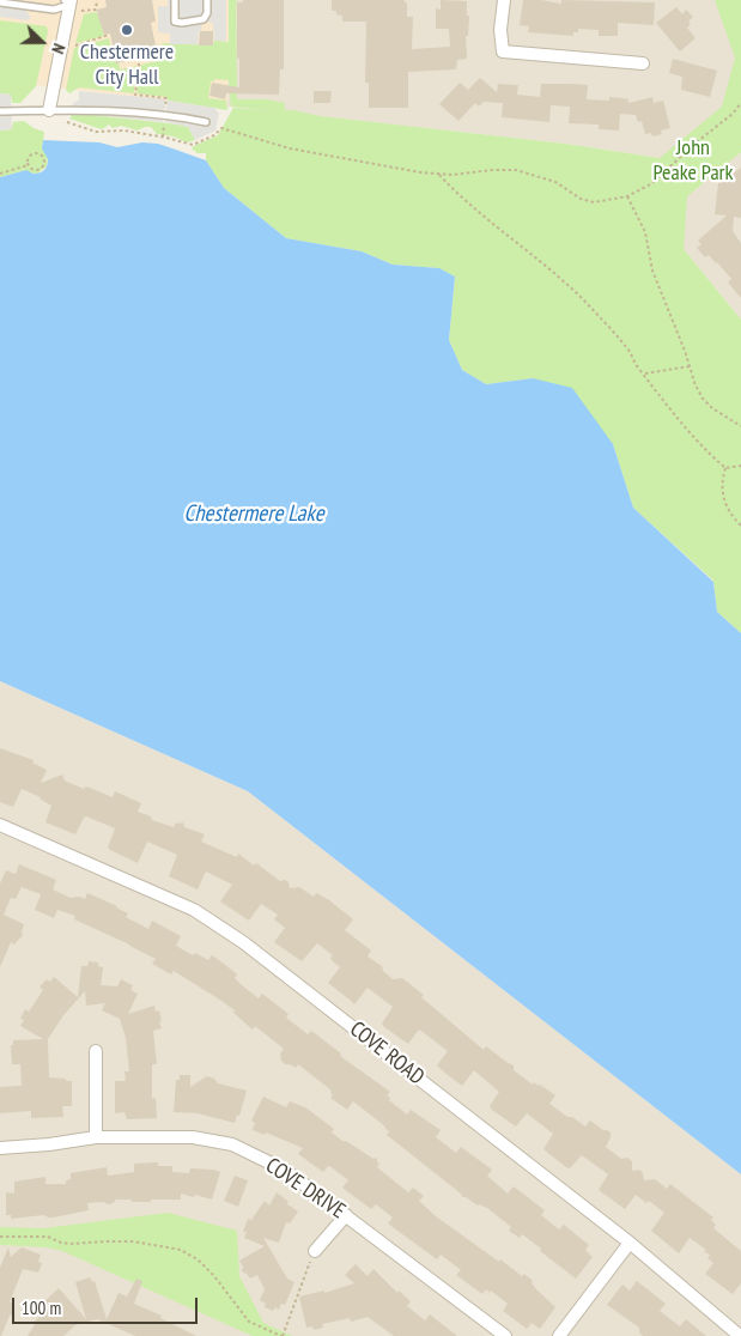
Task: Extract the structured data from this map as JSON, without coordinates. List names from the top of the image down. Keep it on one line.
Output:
{"streets":{"street":["COVE ROAD","COVE DRIVE"]},"water":["Chestermere Lake"],"parks":["John Peake Park"],"places":["Chestermere City Hall"],"scale_bar":"100 m","north":"right"}
